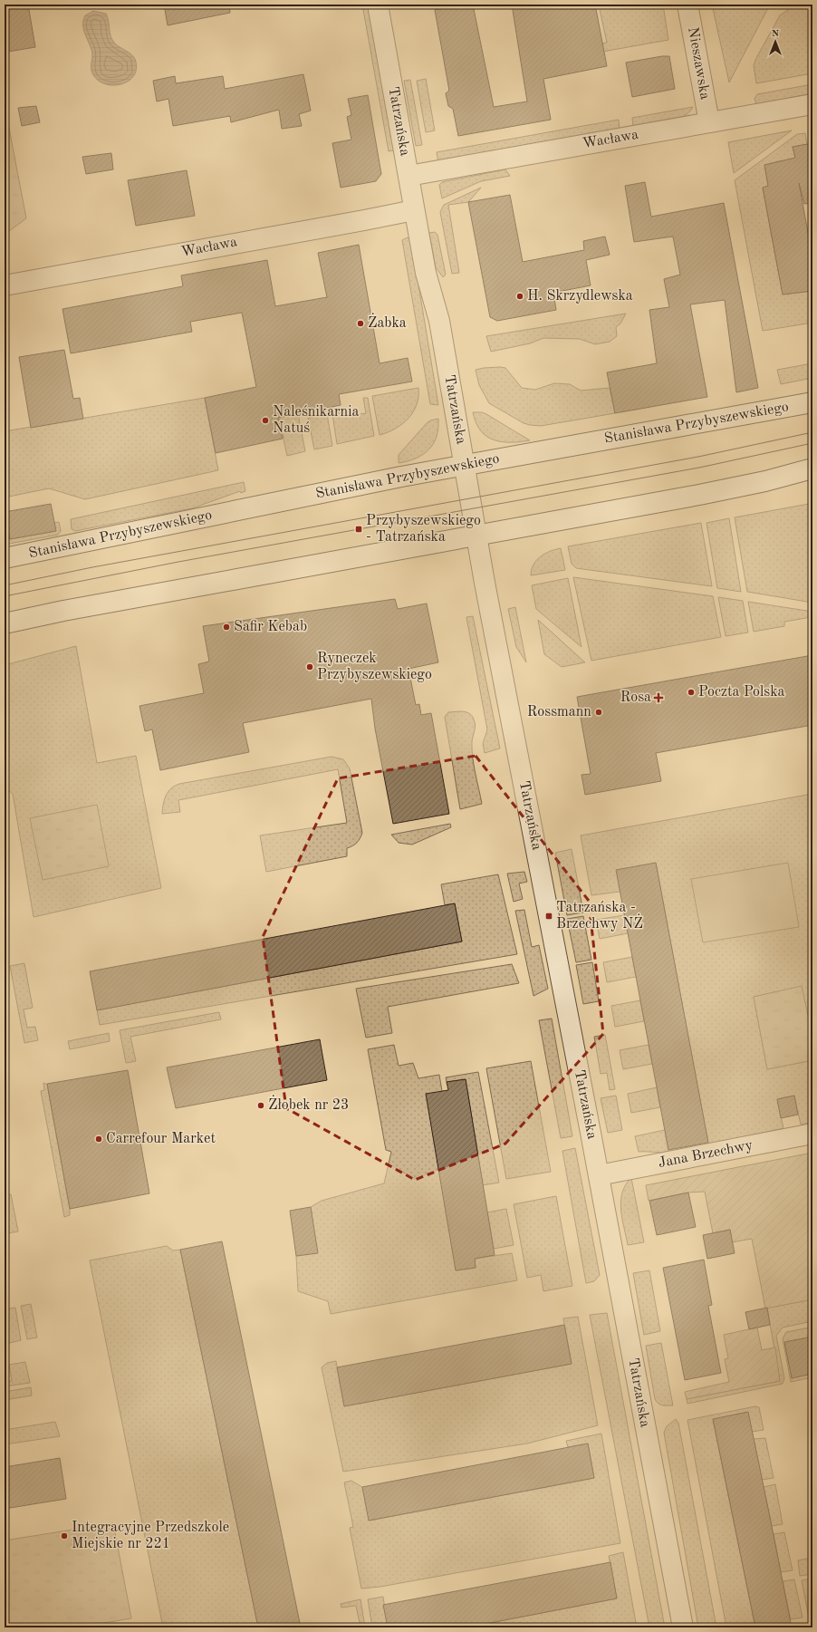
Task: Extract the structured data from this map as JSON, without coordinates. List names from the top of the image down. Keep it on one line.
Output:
{"streets":{"street":["Nieszawska","Tatrzańska","Wacława","Stanisława Przybyszewskiego","Jana Brzechwy"]},"crossings":[["Nieszawska","Wacława"],["Tatrzańska","Wacława"],["Tatrzańska","Stanisława Przybyszewskiego"],["Tatrzańska","Jana Brzechwy"]],"places":{"other":["H. Skrzydlewska","Żabka","Naleśnikarnia Natuś","Safir Kebab","Ryneczek Przybyszewskiego","Poczta Polska","Rossmann","Żłobek nr 23","Carrefour Market","Integracyjne Przedszkole Miejskie nr 221"],"transit":["Przybyszewskiego - Tatrzańska","Tatrzańska - Brzechwy NŻ"],"health":["Rosa"]},"north":"top"}
